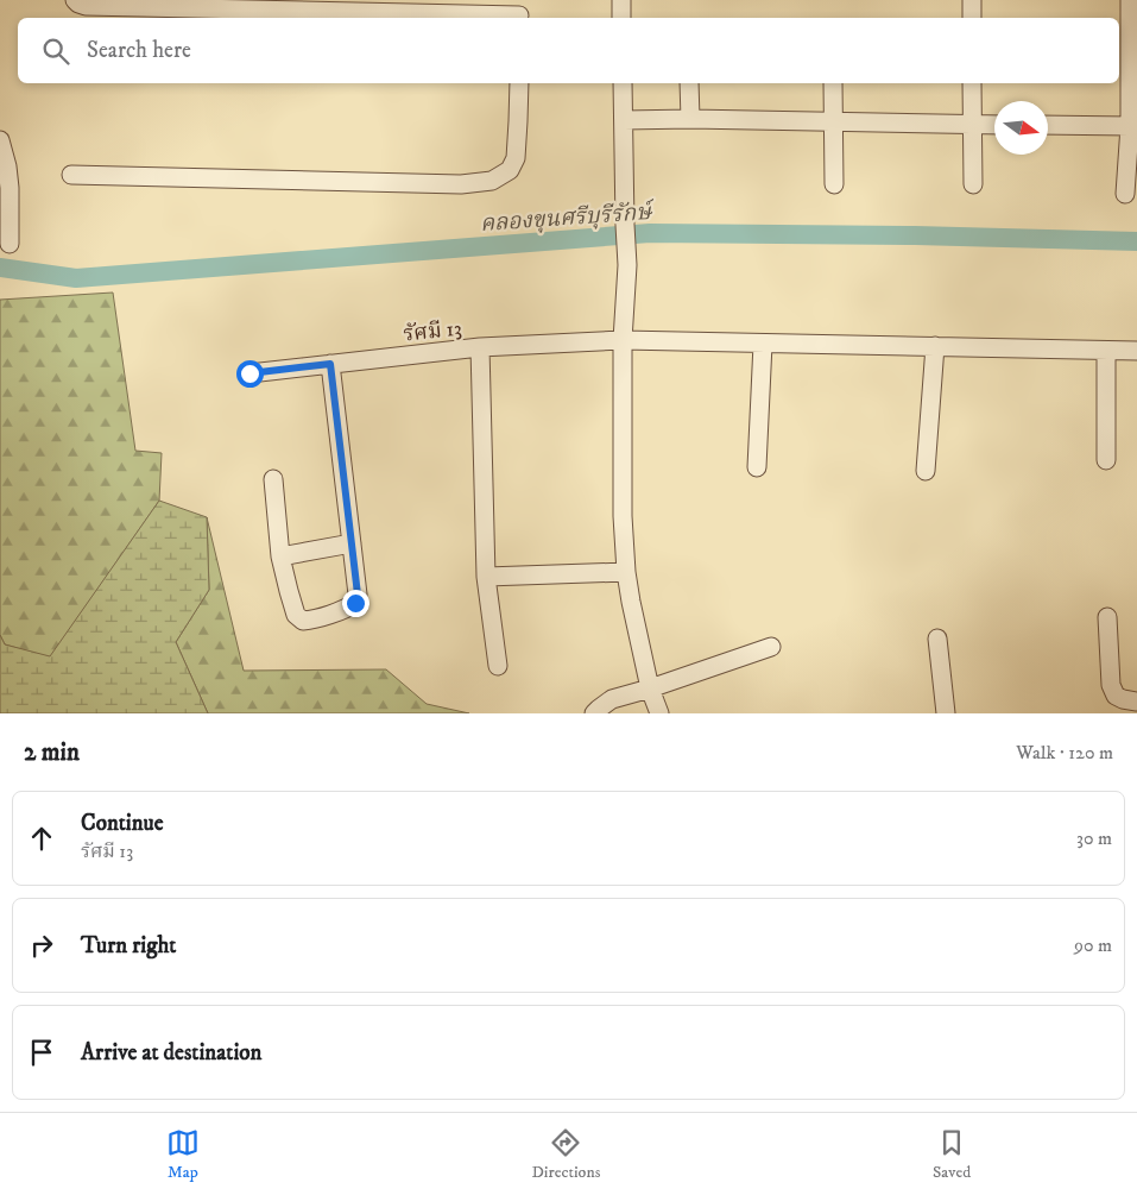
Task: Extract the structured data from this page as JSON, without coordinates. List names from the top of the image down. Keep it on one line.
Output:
{"streets":{"street":["รัศมี 13"]},"water":["คลองขุนศรีบุรีรักษ์"],"north":"right","page":{"search":"Search here","heading":["2 min","Walk · 120 m"],"list":[["Continue","รัศมี 13","30 m"],["Turn right","90 m"],"Arrive at destination"],"nav":["Map","Directions","Saved"]}}
